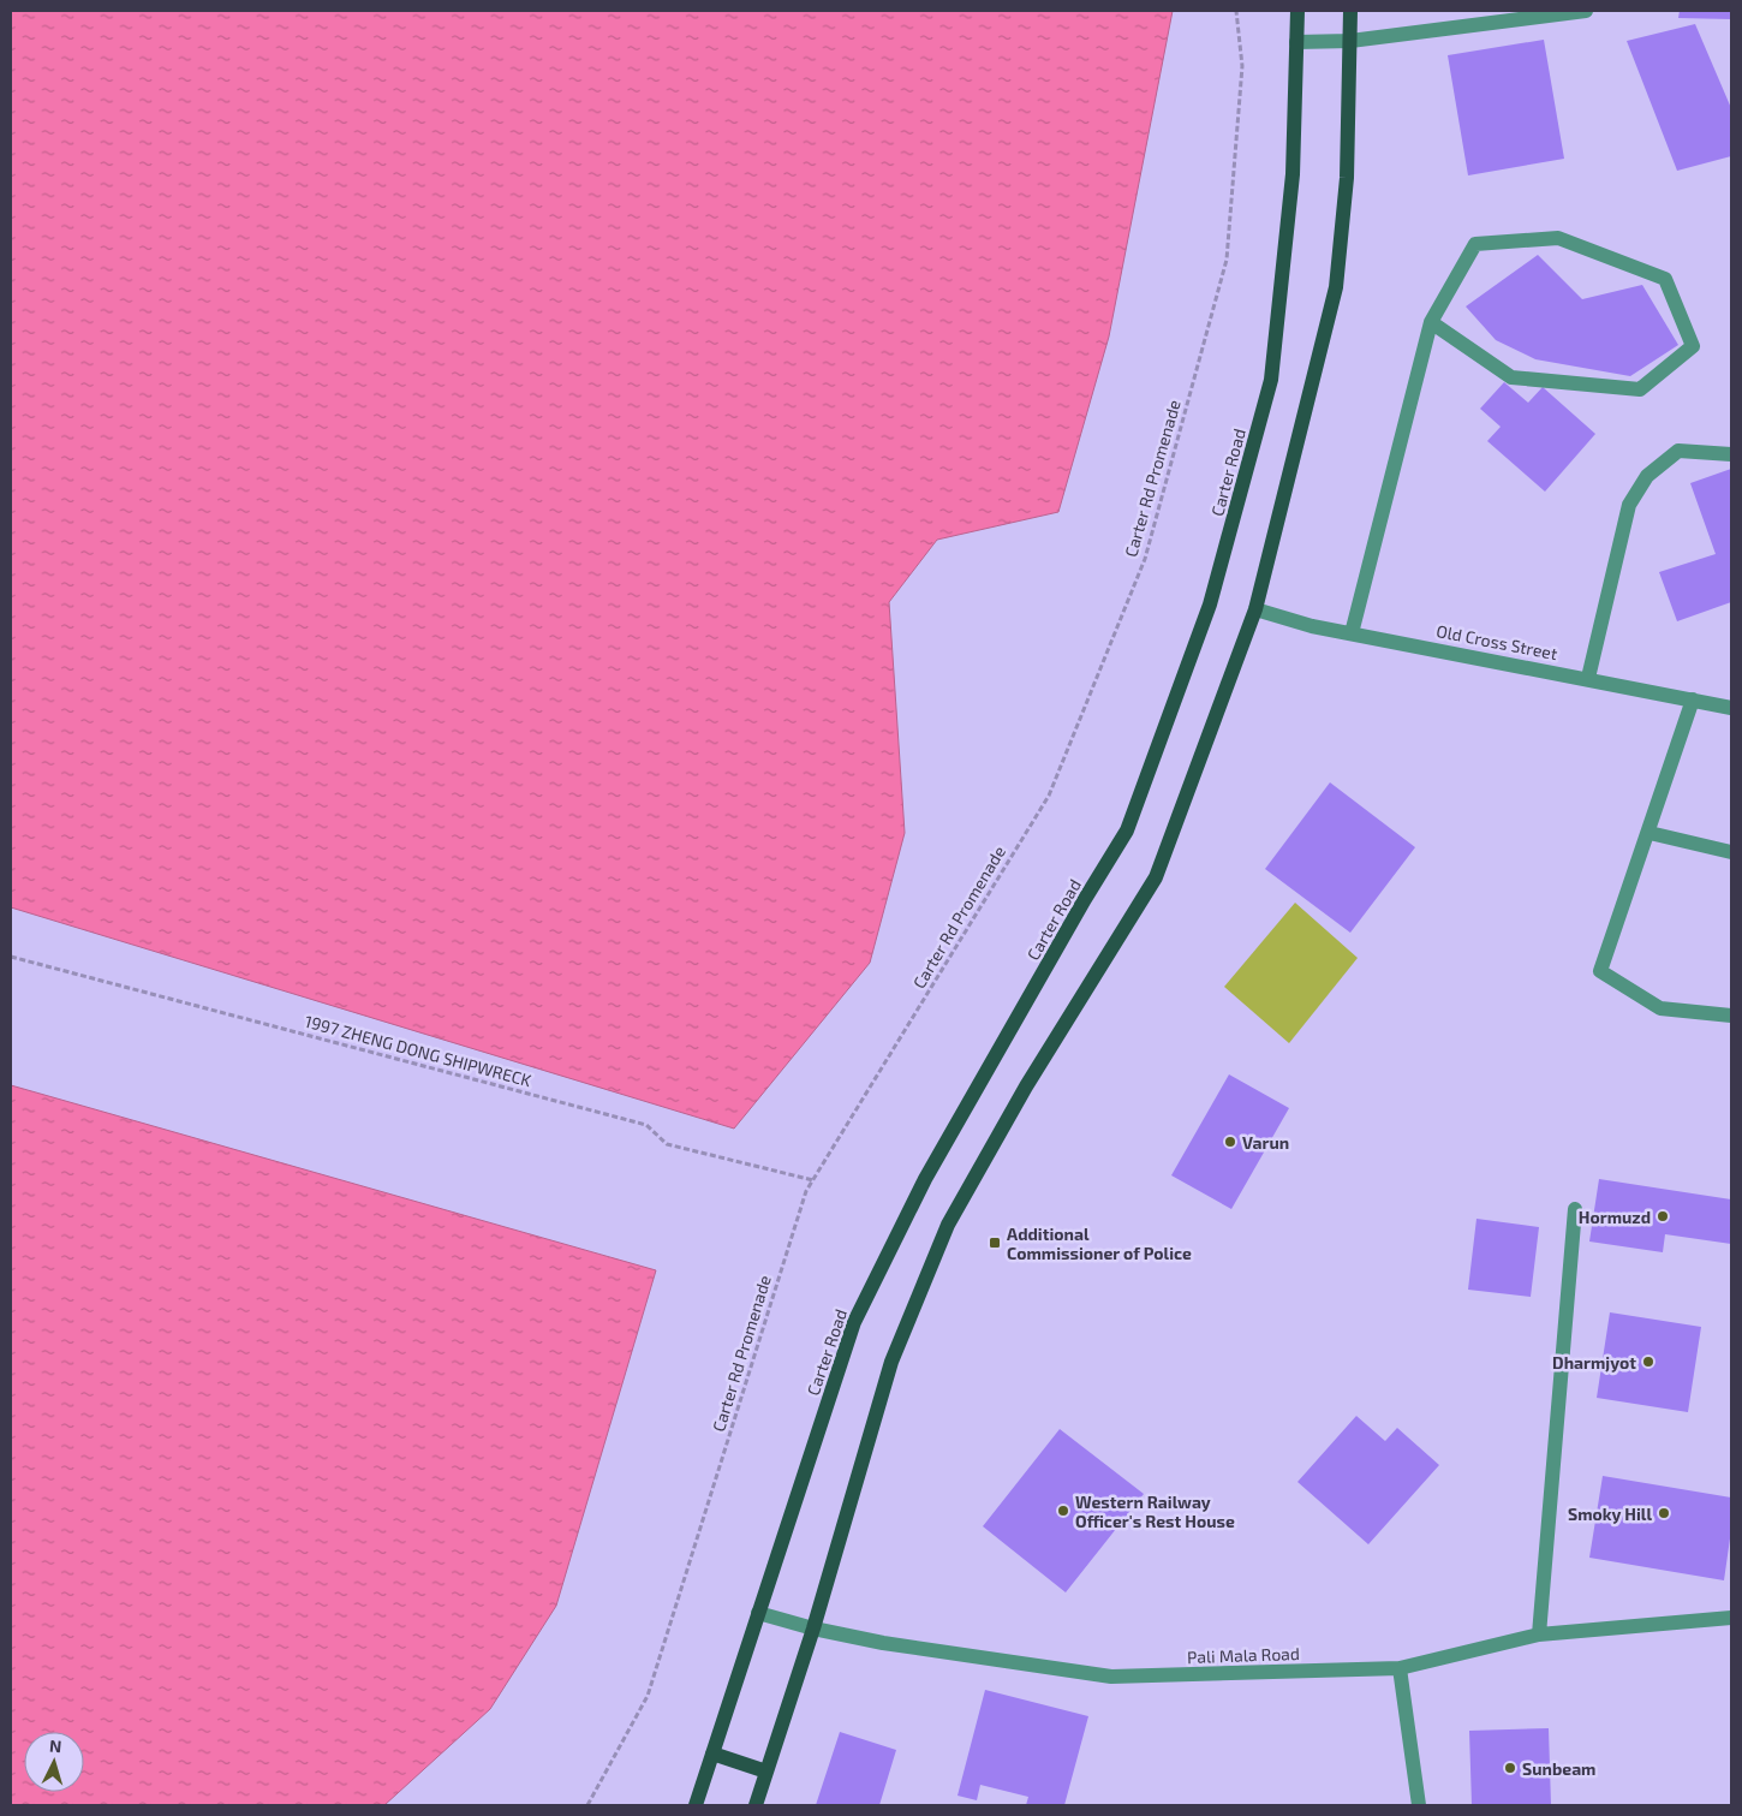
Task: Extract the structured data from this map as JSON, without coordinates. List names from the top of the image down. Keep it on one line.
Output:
{"streets":{"main road":["Carter Road"],"street":["Old Cross Street","Pali Mala Road"],"path":["Carter Rd Promenade","1997 ZHENG DONG SHIPWRECK"]},"crossings":[["Carter Road","Pali Mala Road"],["Carter Rd Promenade","1997 ZHENG DONG SHIPWRECK"]],"places":{"other":["Varun","Hormuzd","Dharmjyot","Western Railway Officer's Rest House","Smoky Hill","Sunbeam"],"transit":["Additional Commissioner of Police"]},"north":"top"}
